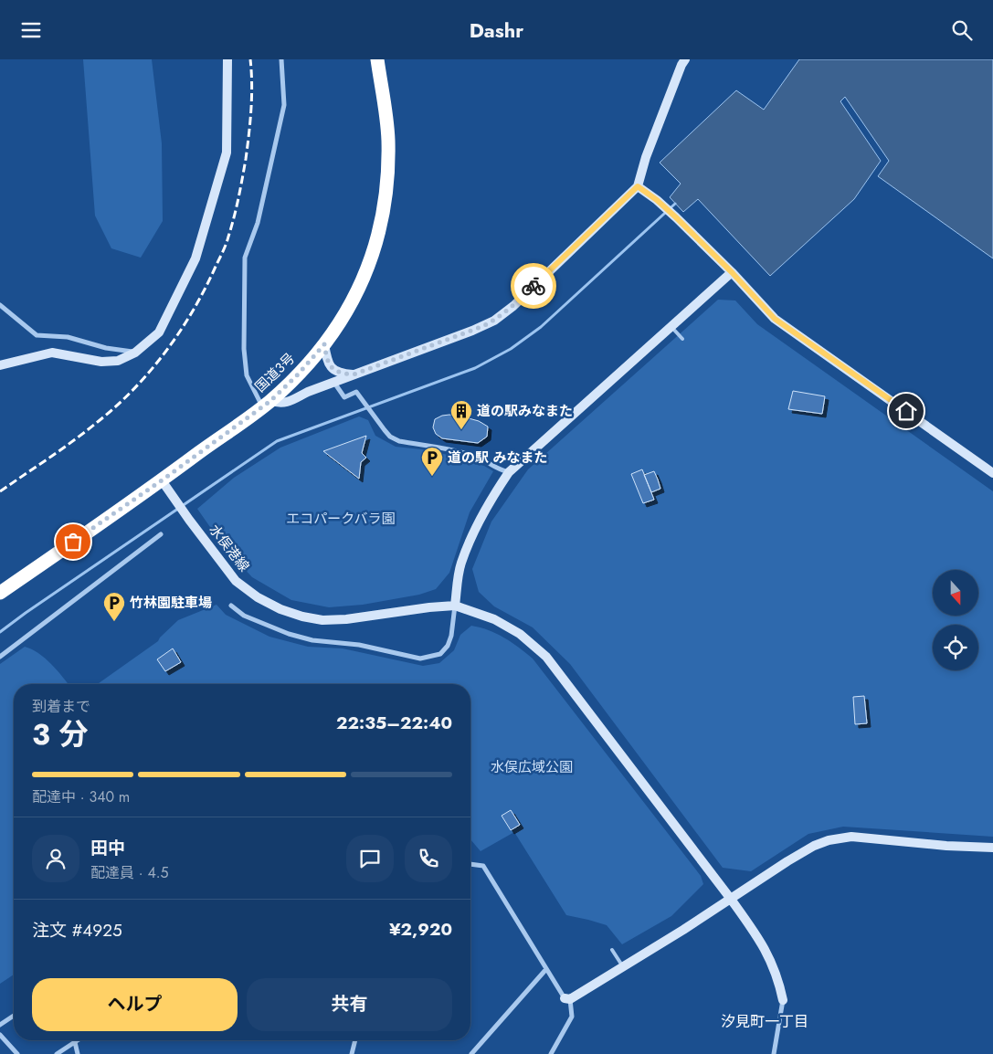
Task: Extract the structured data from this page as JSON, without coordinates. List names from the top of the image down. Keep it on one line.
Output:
{"streets":{"highway":["国道3号"],"street":["水俣港線"]},"crossings":[["国道3号","水俣港線"]],"districts":["汐見町一丁目"],"parks":["エコパークバラ園","水俣広域公園"],"places":{"building":["道の駅みなまた"],"parking":["道の駅 みなまた","竹林園駐車場"]},"north":"bottom","page":{"header":"Dashr","heading":["3 分","到着まで","22:35–22:40"],"panel":["田中","配達員 · 4.5","注文 #4925","¥2,920"],"bar":"配達中 · 340 m","buttons":["ヘルプ","共有"]}}
